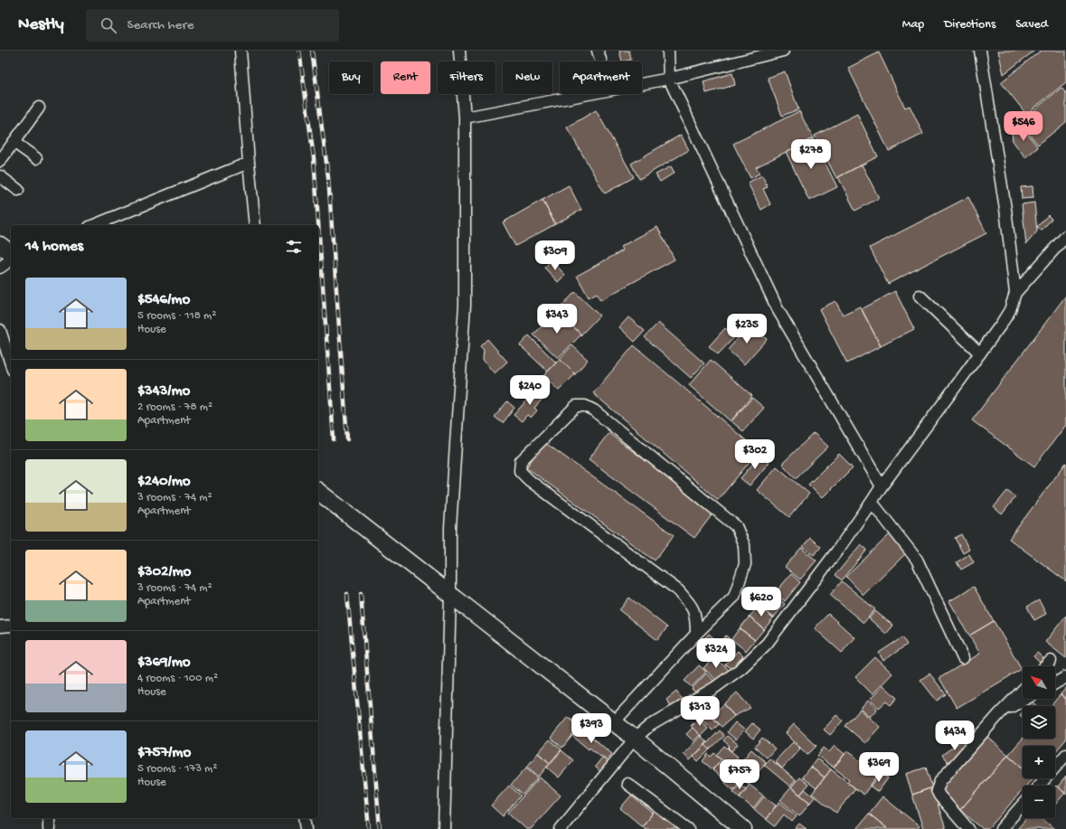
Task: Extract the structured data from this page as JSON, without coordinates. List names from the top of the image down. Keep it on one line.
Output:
{"north":"top left","page":{"header":"Nestly","search":"Search here","nav":["Map","Directions","Saved"],"chip":["Buy","Rent","Filters","New","Apartment"],"price":["$546","$278","$309","$343","$235","$240","$302","$620","$324","$313","$393","$434","$369","$757"],"heading":"14 homes","list":[{"name":"$546/mo","note":"5 rooms · 118 m² · House"},{"name":"$343/mo","note":"2 rooms · 78 m² · Apartment"},{"name":"$240/mo","note":"3 rooms · 74 m² · Apartment"},{"name":"$302/mo","note":"3 rooms · 74 m² · Apartment"},{"name":"$369/mo","note":"4 rooms · 100 m² · House"},{"name":"$757/mo","note":"5 rooms · 173 m² · House"}],"map_buttons":["+","−"]}}
